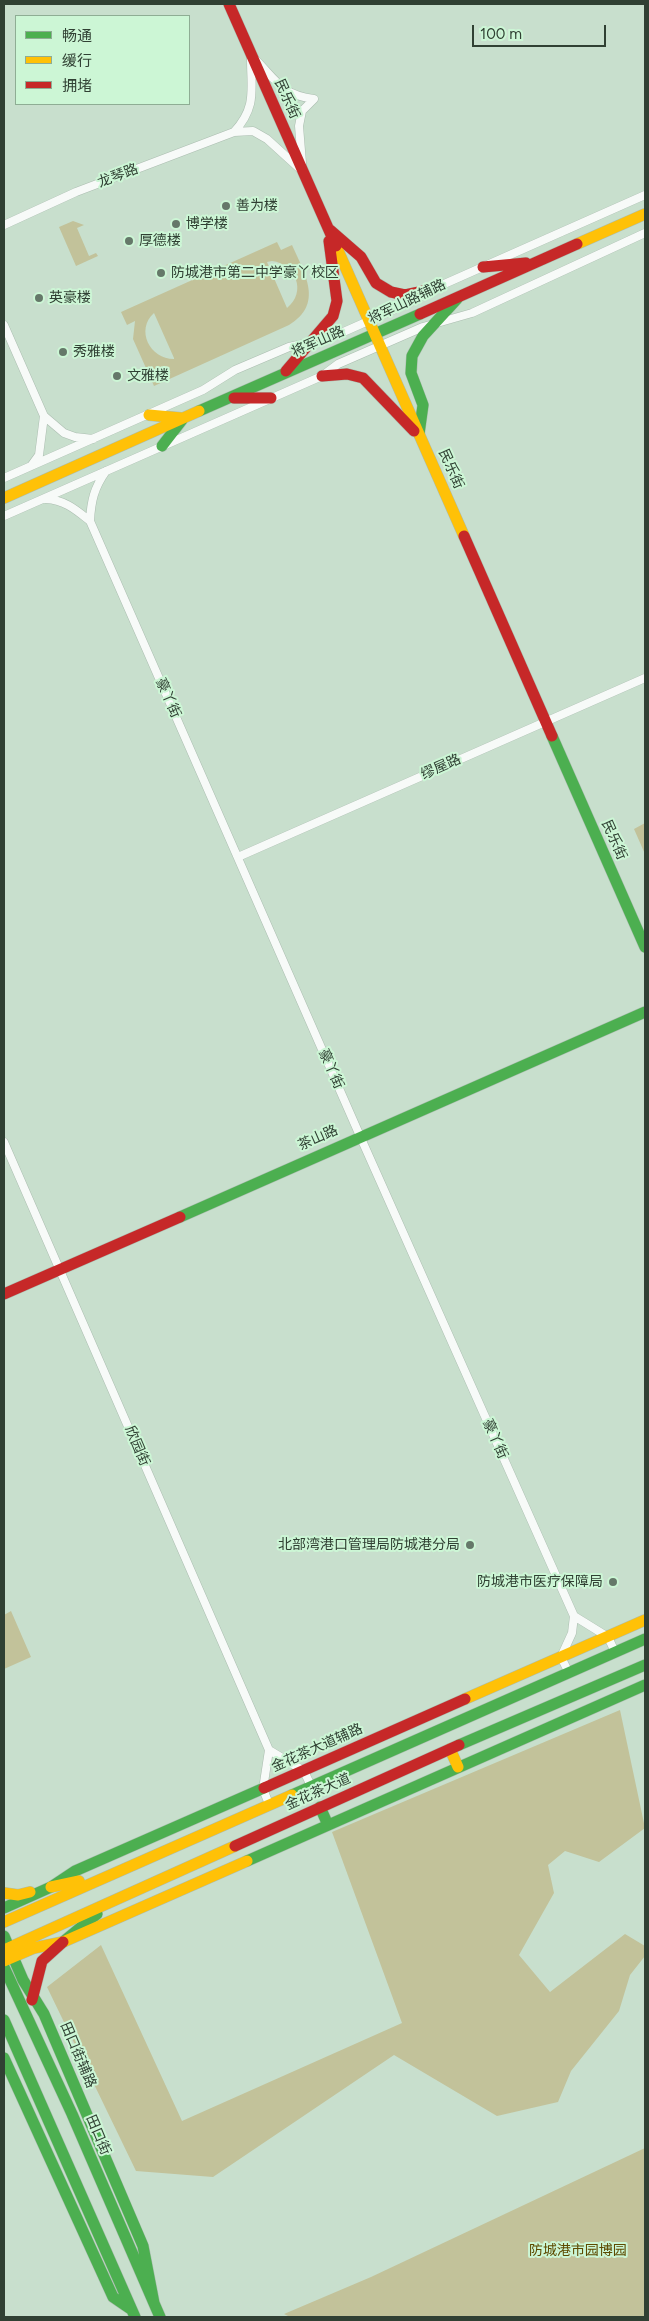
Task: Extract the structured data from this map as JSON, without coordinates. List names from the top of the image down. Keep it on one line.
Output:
{"streets":{"main road":["民乐街","将军山路","茶山路","金花茶大道辅路","金花茶大道","田口街辅路","田口街"],"street":["龙琴路","将军山路辅路","豪丫街","缪屋路","欣园街"]},"crossings":[["民乐街","将军山路辅路"],["民乐街","将军山路"],["民乐街","缪屋路"],["将军山路辅路","豪丫街"],["豪丫街","缪屋路"],["豪丫街","茶山路"],["茶山路","欣园街"],["金花茶大道","田口街辅路"],["田口街辅路","田口街"]],"parks":["防城港市园博园"],"places":["善为楼","博学楼","厚德楼","防城港市第二中学豪丫校区","英豪楼","秀雅楼","文雅楼","北部湾港口管理局防城港分局","防城港市医疗保障局"],"legend":["畅通","缓行","拥堵"],"scale_bar":"100 m"}
